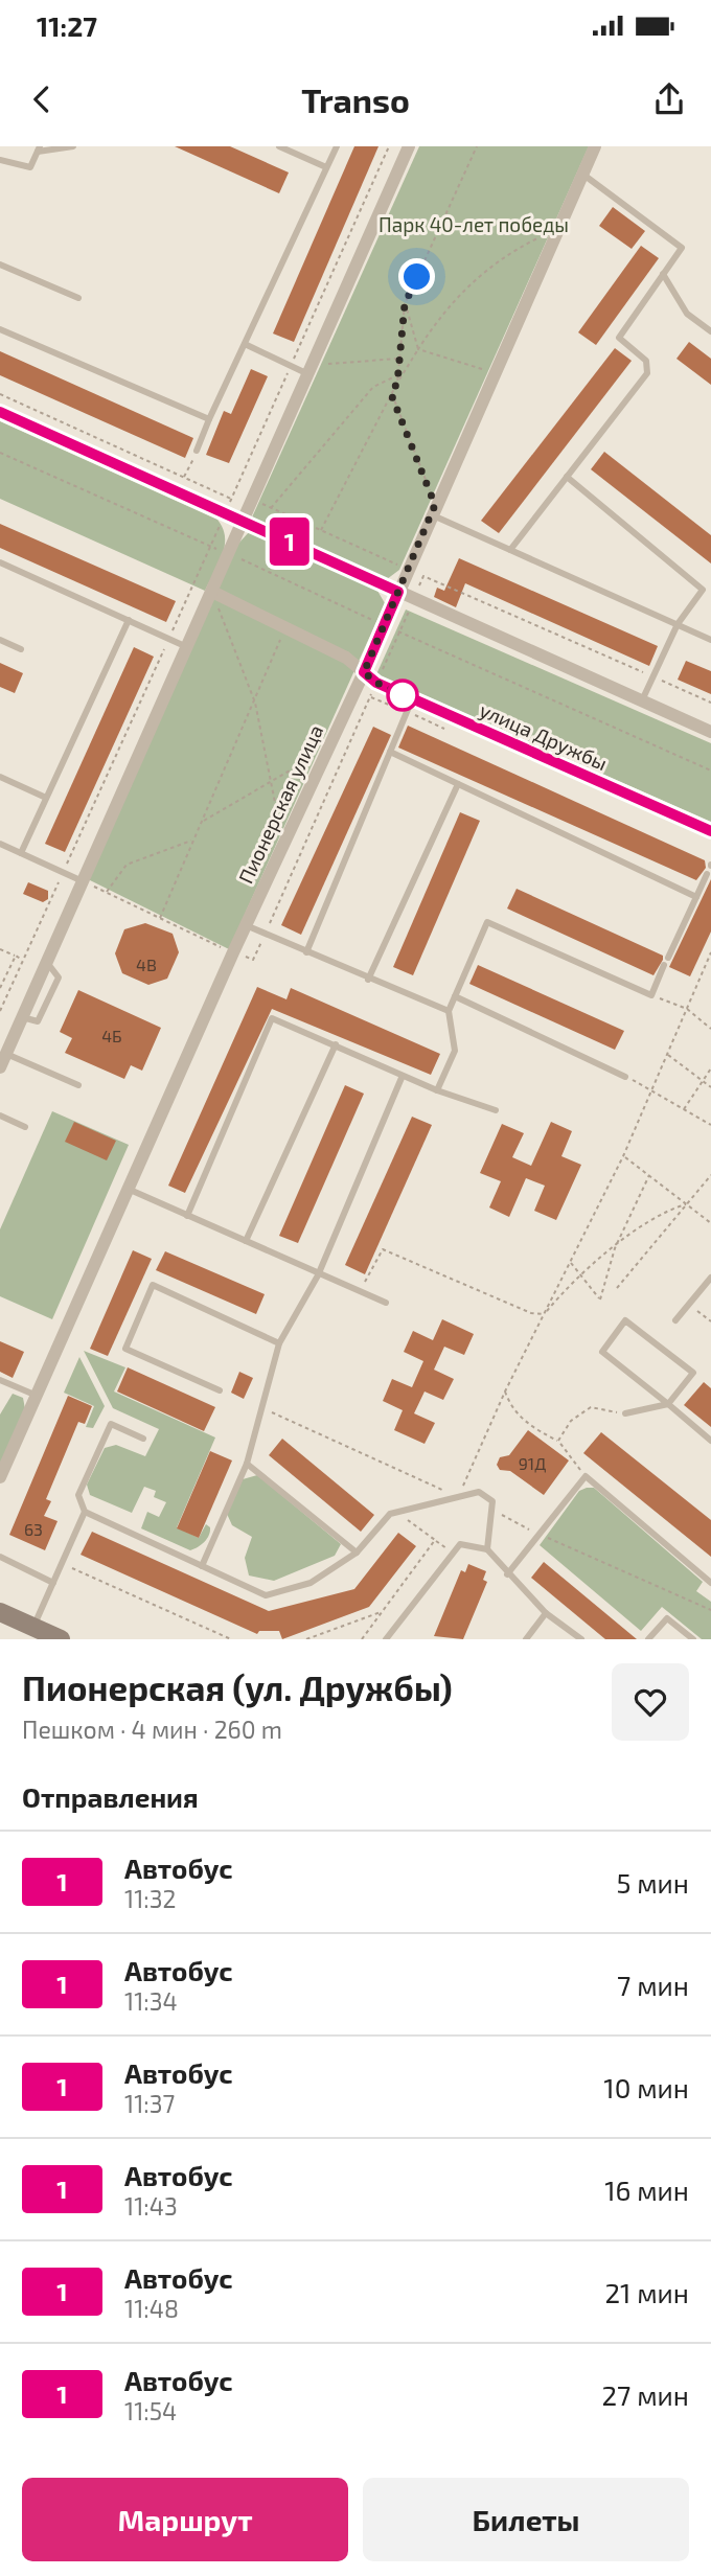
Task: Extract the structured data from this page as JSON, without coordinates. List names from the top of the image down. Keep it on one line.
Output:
{"streets":{"street":["улица Дружбы","Пионерская улица"]},"crossings":[["улица Дружбы","Пионерская улица"]],"parks":["Парк 40-лет победы"],"lines":["bus line 1"],"house_numbers":["4В","4Б","91Д","63"],"page":{"status":"11:27","header":"Transo","on_map":"1","heading":[["Пионерская (ул. Дружбы)","Пешком · 4 мин · 260 m"],"Отправления"],"list":[{"mark":"1","name":"Автобус","note":"11:32","value":"5 мин"},{"mark":"1","name":"Автобус","note":"11:34","value":"7 мин"},{"mark":"1","name":"Автобус","note":"11:37","value":"10 мин"},{"mark":"1","name":"Автобус","note":"11:43","value":"16 мин"},{"mark":"1","name":"Автобус","note":"11:48","value":"21 мин"},{"mark":"1","name":"Автобус","note":"11:54","value":"27 мин"}],"buttons":["Маршрут","Билеты"]}}
